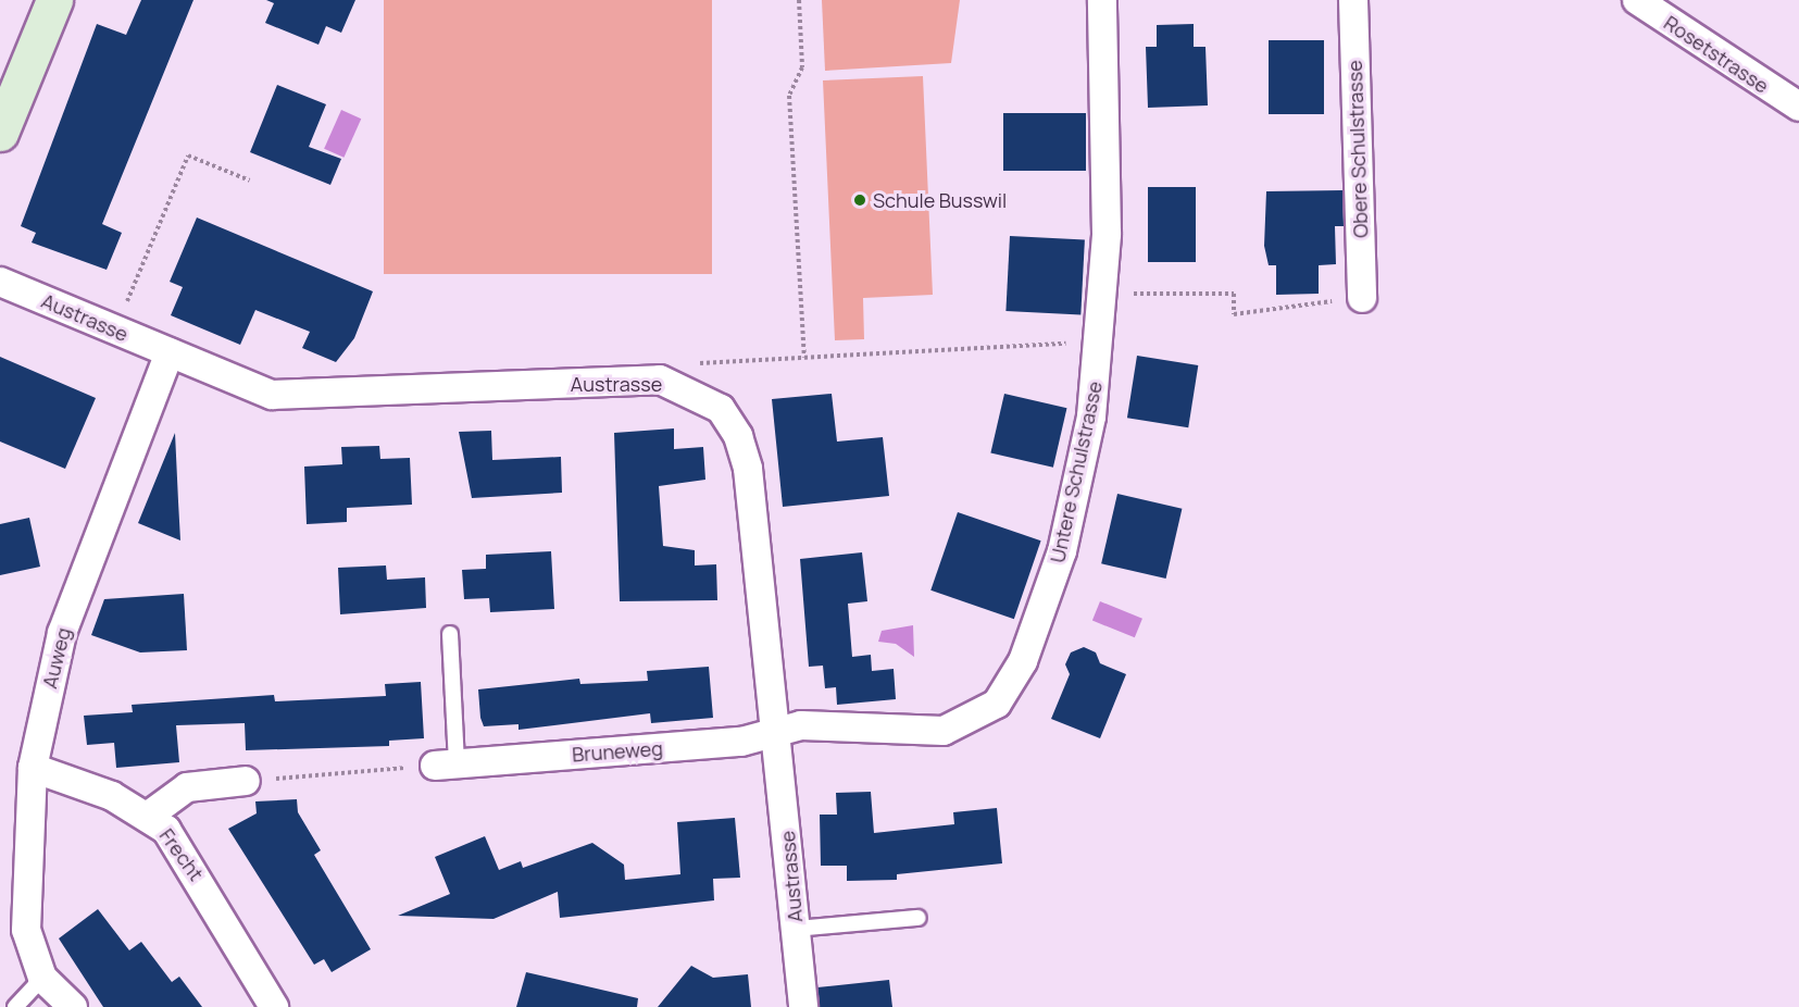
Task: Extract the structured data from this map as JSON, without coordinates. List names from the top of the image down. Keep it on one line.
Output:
{"streets":{"street":["Rosetstrasse","Obere Schulstrasse","Austrasse","Untere Schulstrasse","Auweg","Bruneweg","Frecht"]},"crossings":[["Austrasse","Untere Schulstrasse"],["Austrasse","Auweg"],["Austrasse","Bruneweg"],["Untere Schulstrasse","Bruneweg"],["Auweg","Frecht"]],"places":["Schule Busswil"]}
